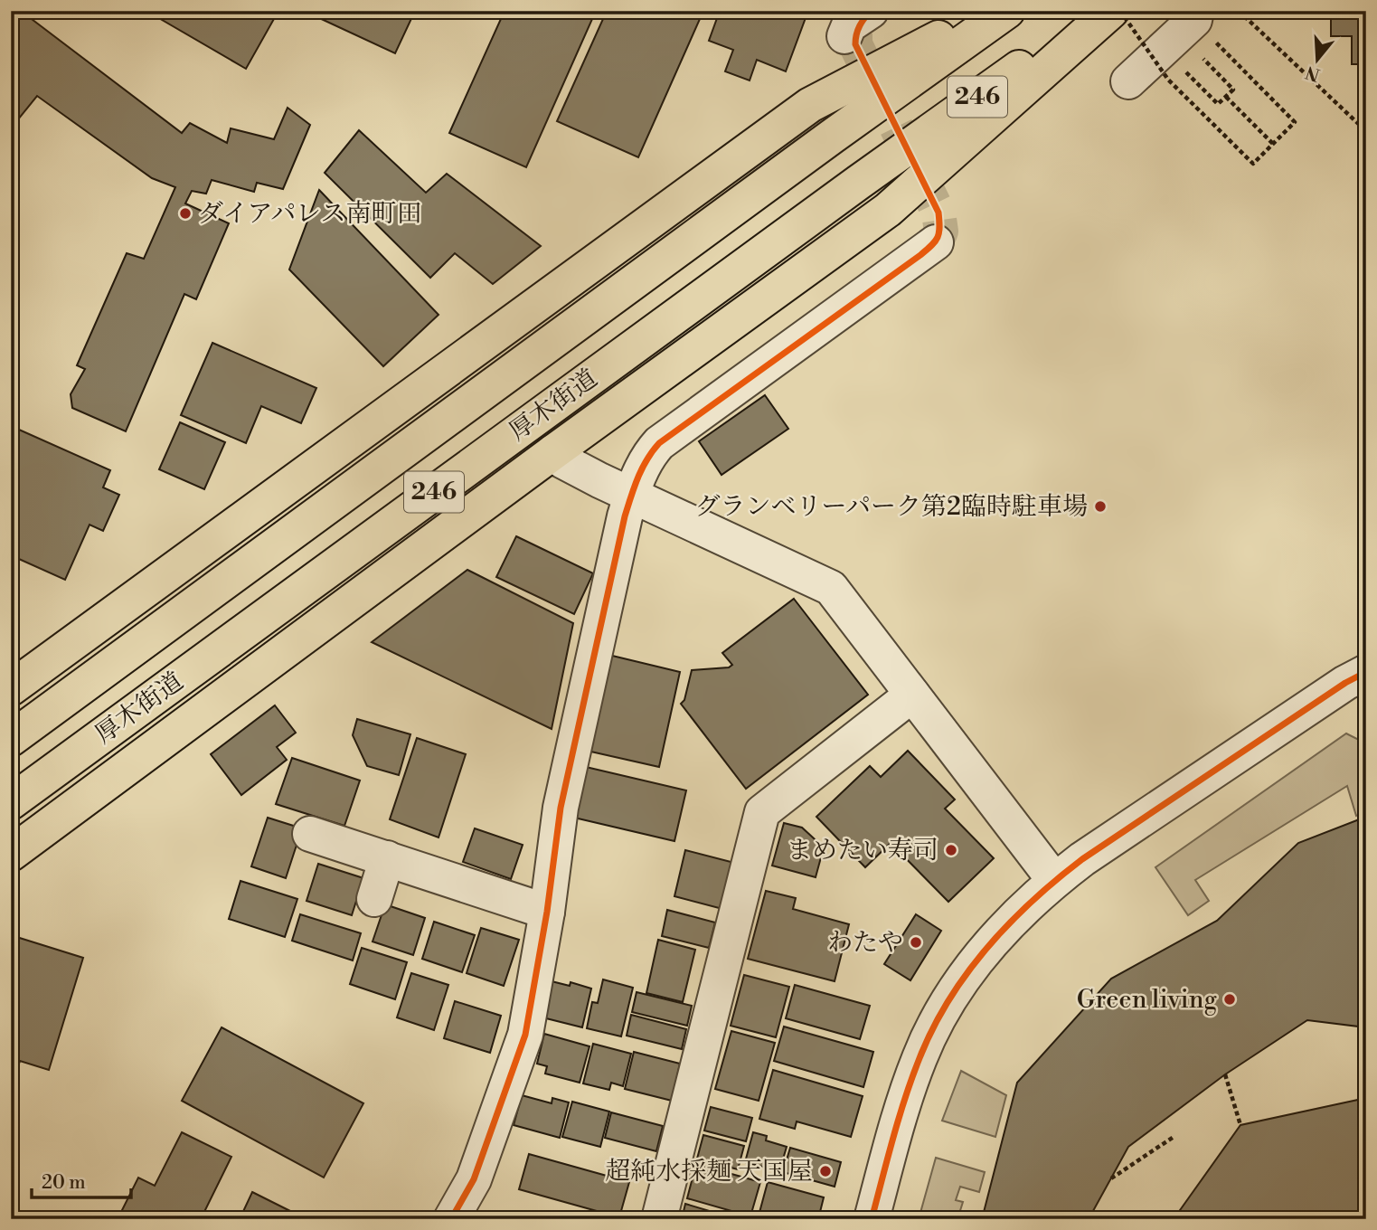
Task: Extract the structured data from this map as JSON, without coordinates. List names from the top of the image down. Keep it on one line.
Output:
{"streets":{"highway":["246","厚木街道"]},"places":["ダイアパレス南町田","グランベリーパーク第2臨時駐車場","まめたい寿司","わたや","Green living","超純水採麺 天国屋"],"scale_bar":"20 m","north":"bottom"}
